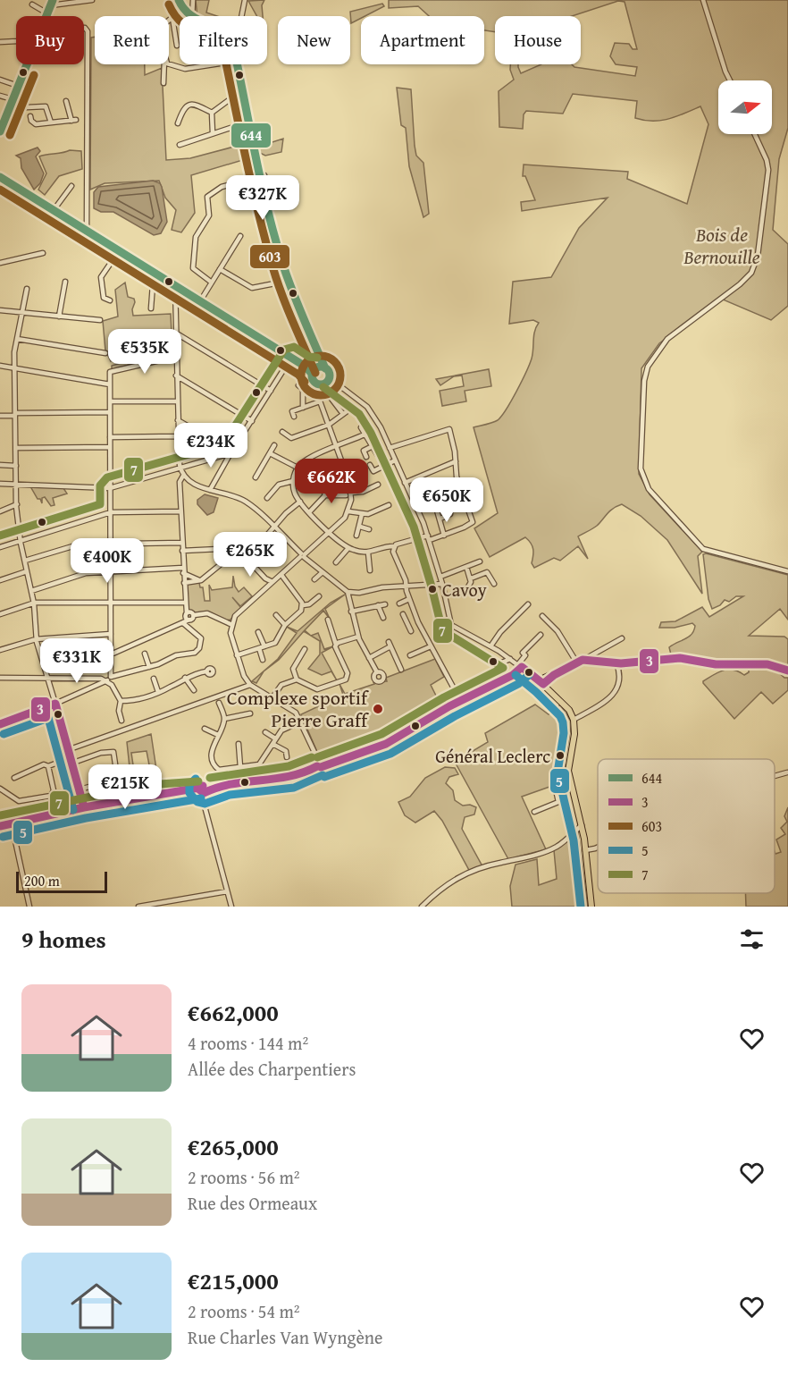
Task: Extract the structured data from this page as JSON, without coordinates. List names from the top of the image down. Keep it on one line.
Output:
{"parks":["Bois de Bernouille"],"places":["Cavoy","Complexe sportif Pierre Graff","Général Leclerc"],"lines":["transit line 644","transit line 603","transit line 7","transit line 3","transit line 5"],"legend":["644","3","603","5","7"],"scale_bar":"200 m","north":"right","page":{"chip":["Buy","Rent","Filters","New","Apartment","House"],"price":["€327K","€535K","€234K","€662K","€650K","€265K","€400K","€331K","€215K"],"scale":"200 m","heading":"9 homes","list":[{"name":"€662,000","note":"4 rooms · 144 m² · Allée des Charpentiers"},{"name":"€265,000","note":"2 rooms · 56 m² · Rue des Ormeaux"},{"name":"€215,000","note":"2 rooms · 54 m² · Rue Charles Van Wyngène"}]}}
